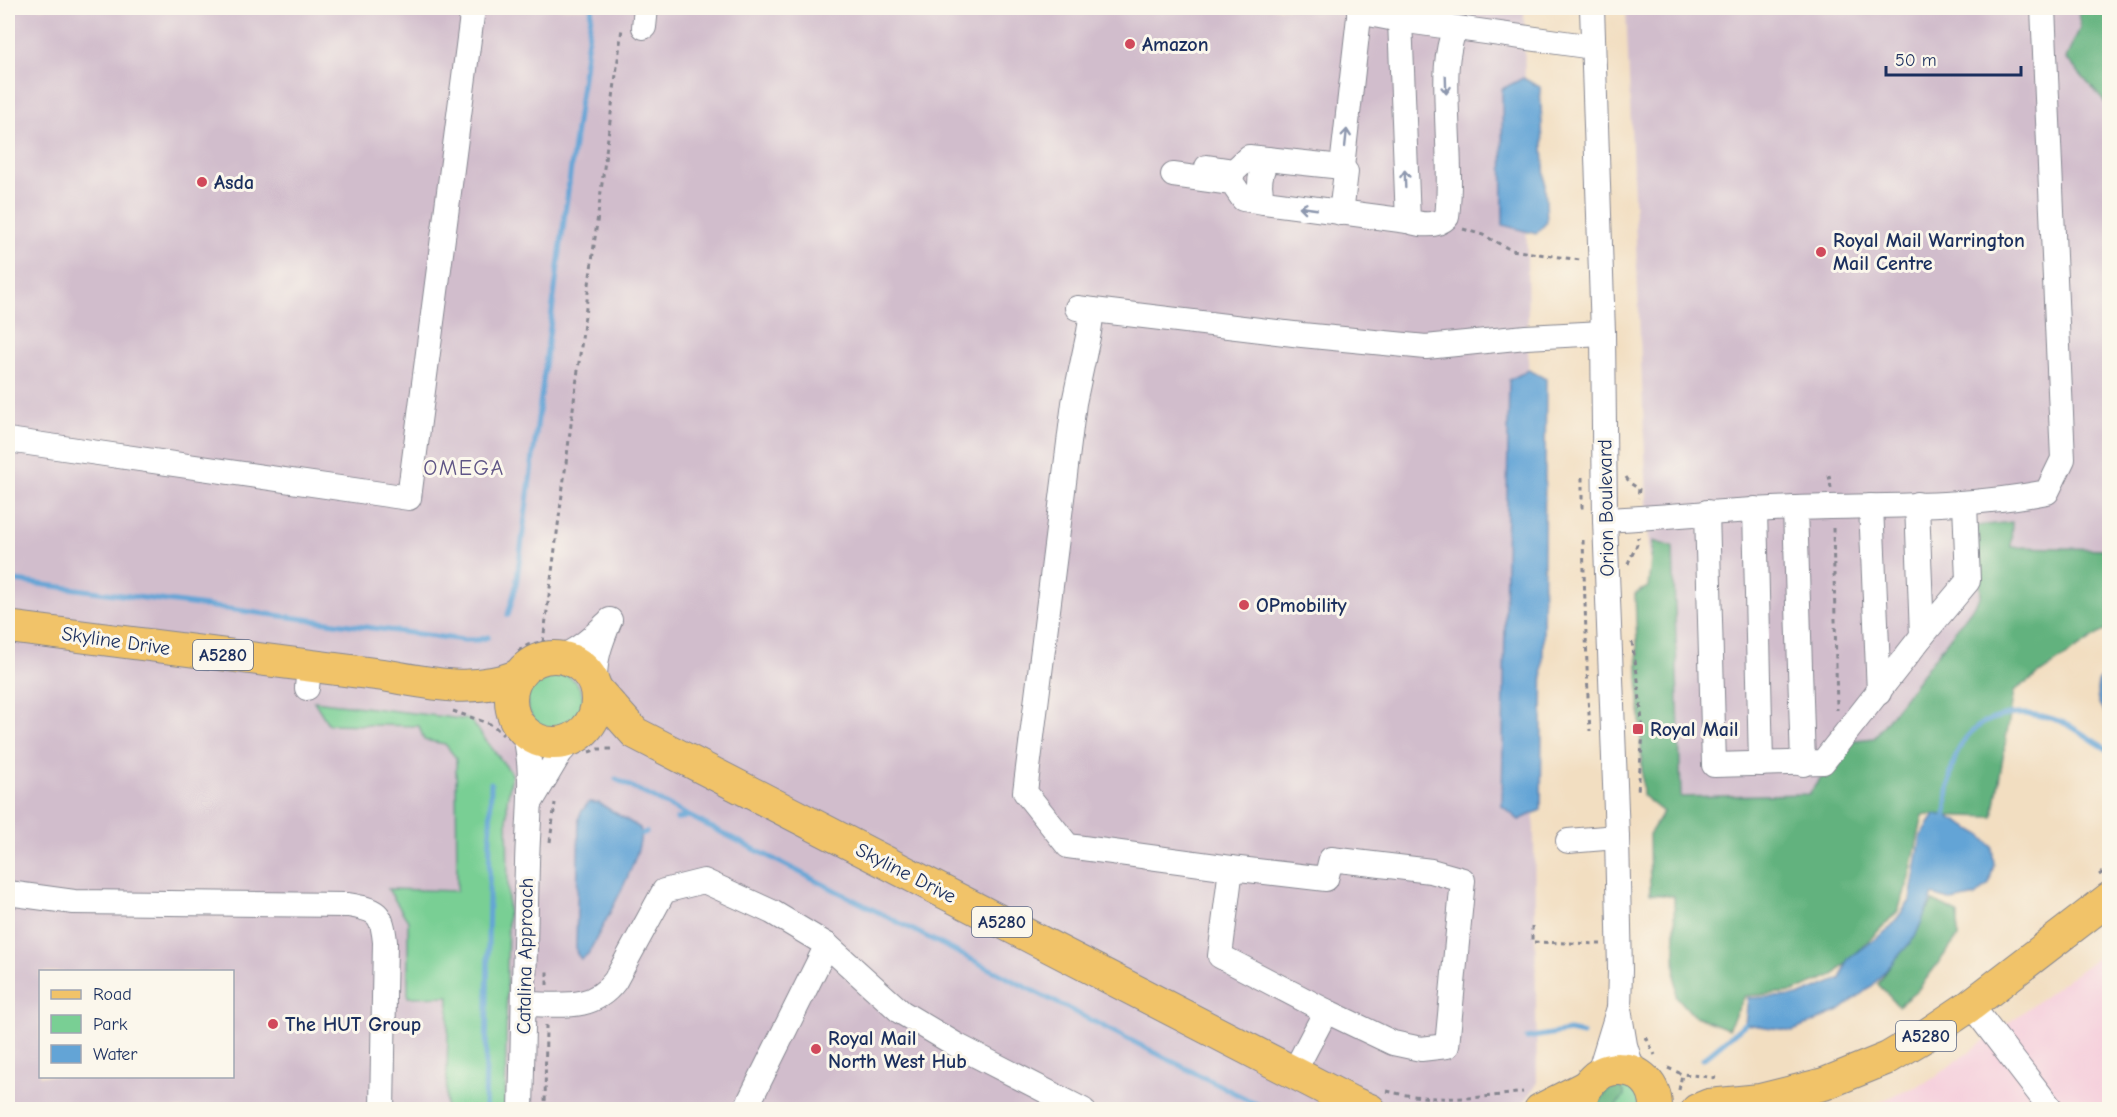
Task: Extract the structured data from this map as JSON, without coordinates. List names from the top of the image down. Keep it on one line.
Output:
{"streets":{"main road":["Skyline Drive","A5280"],"street":["Orion Boulevard","Catalina Approach"]},"crossings":[["Orion Boulevard","A5280"],["Skyline Drive","A5280"],["Skyline Drive","Catalina Approach"],["A5280","Catalina Approach"]],"districts":["OMEGA"],"places":{"other":["Amazon","Asda","Royal Mail Warrington Mail Centre","OPmobility","The HUT Group","Royal Mail North West Hub"],"transit":["Royal Mail"]},"legend":["Road","Park","Water"],"scale_bar":"50 m"}
